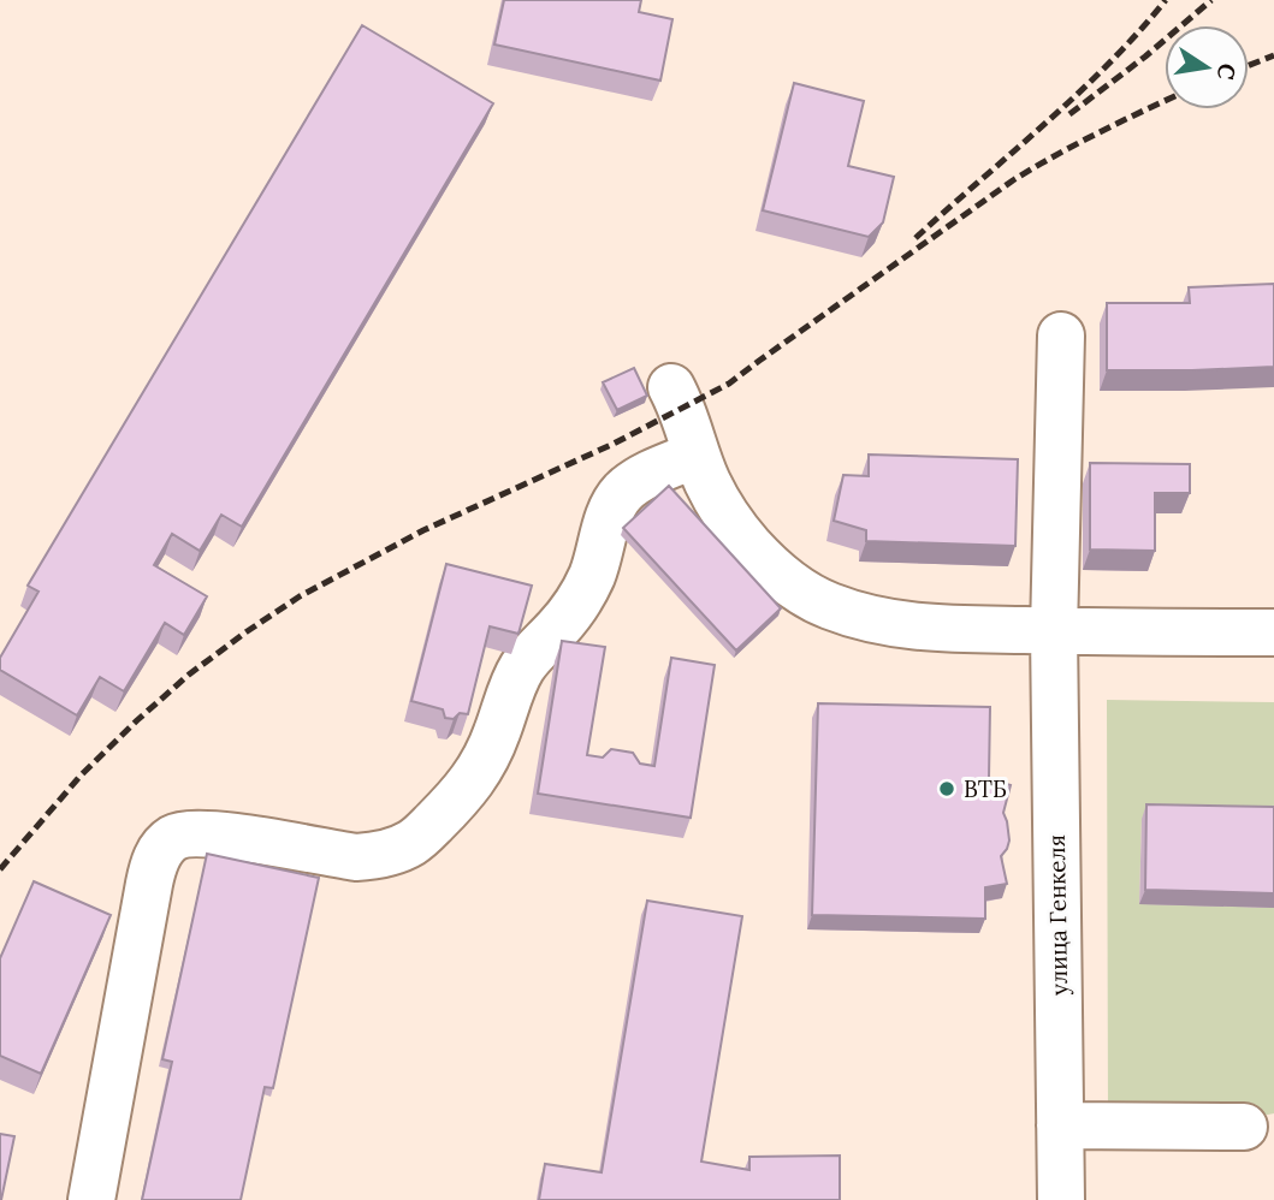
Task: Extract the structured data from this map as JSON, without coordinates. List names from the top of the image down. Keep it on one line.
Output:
{"streets":{"street":["улица Генкеля"]},"places":["ВТБ"],"north":"right"}
